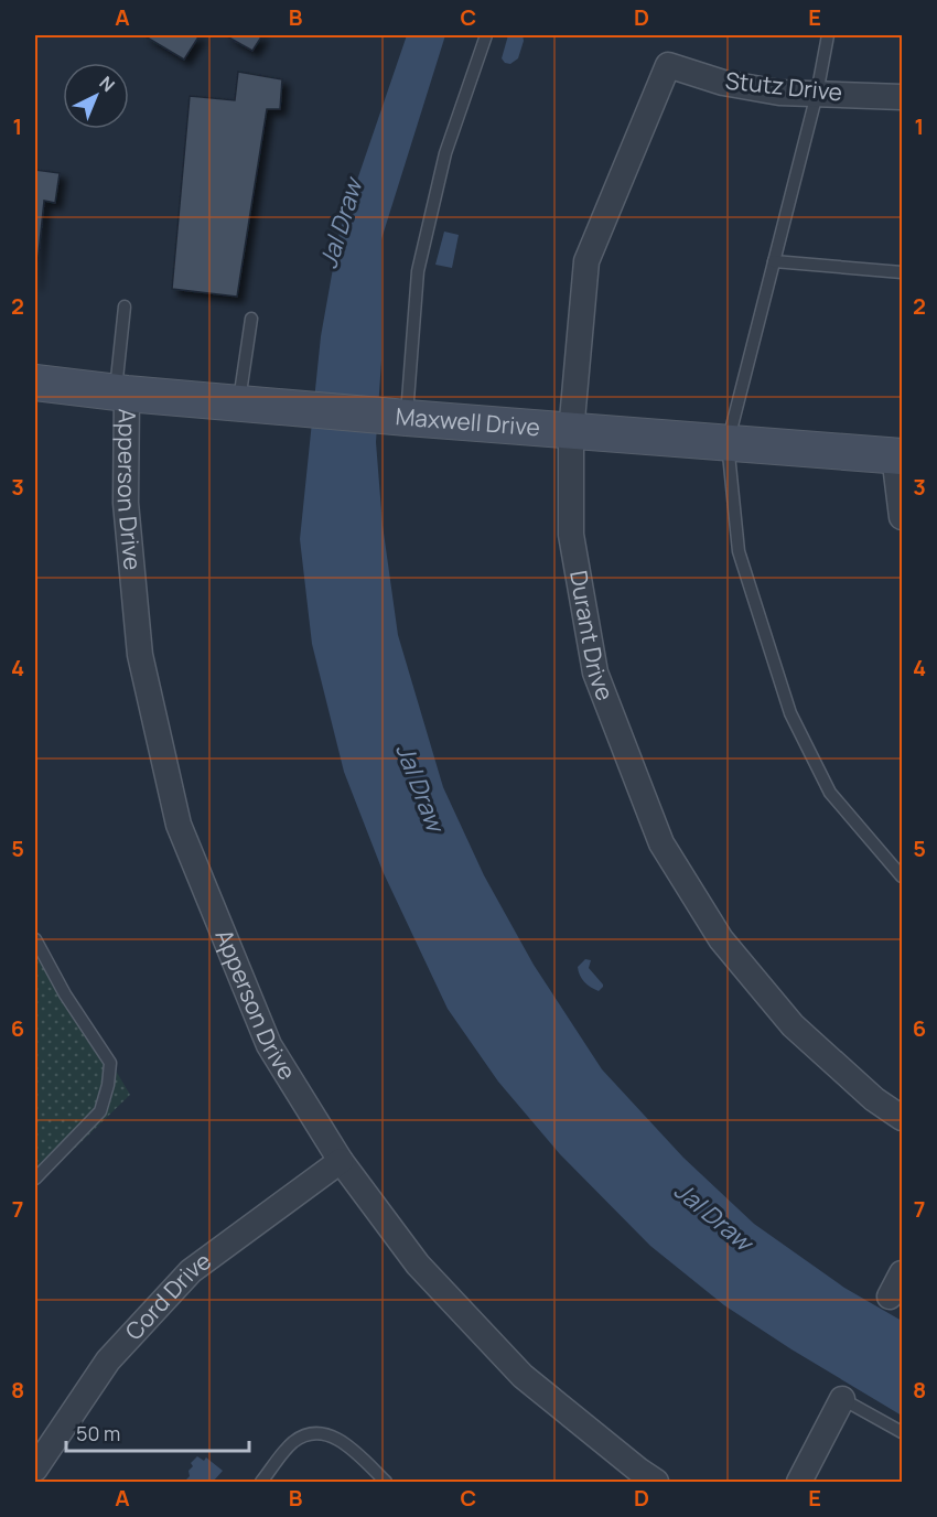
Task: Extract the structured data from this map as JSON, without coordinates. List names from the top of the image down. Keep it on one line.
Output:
{"streets":{"street":["Stutz Drive","Maxwell Drive","Apperson Drive","Durant Drive","Cord Drive"]},"crossings":[["Stutz Drive","Durant Drive"],["Maxwell Drive","Apperson Drive"],["Maxwell Drive","Durant Drive"],["Apperson Drive","Cord Drive"]],"water":["Jal Draw"],"scale_bar":"50 m","north":"top right","grid":{"columns":["A","B","C","D","E"],"rows":["1","2","3","4","5","6","7","8"]}}
